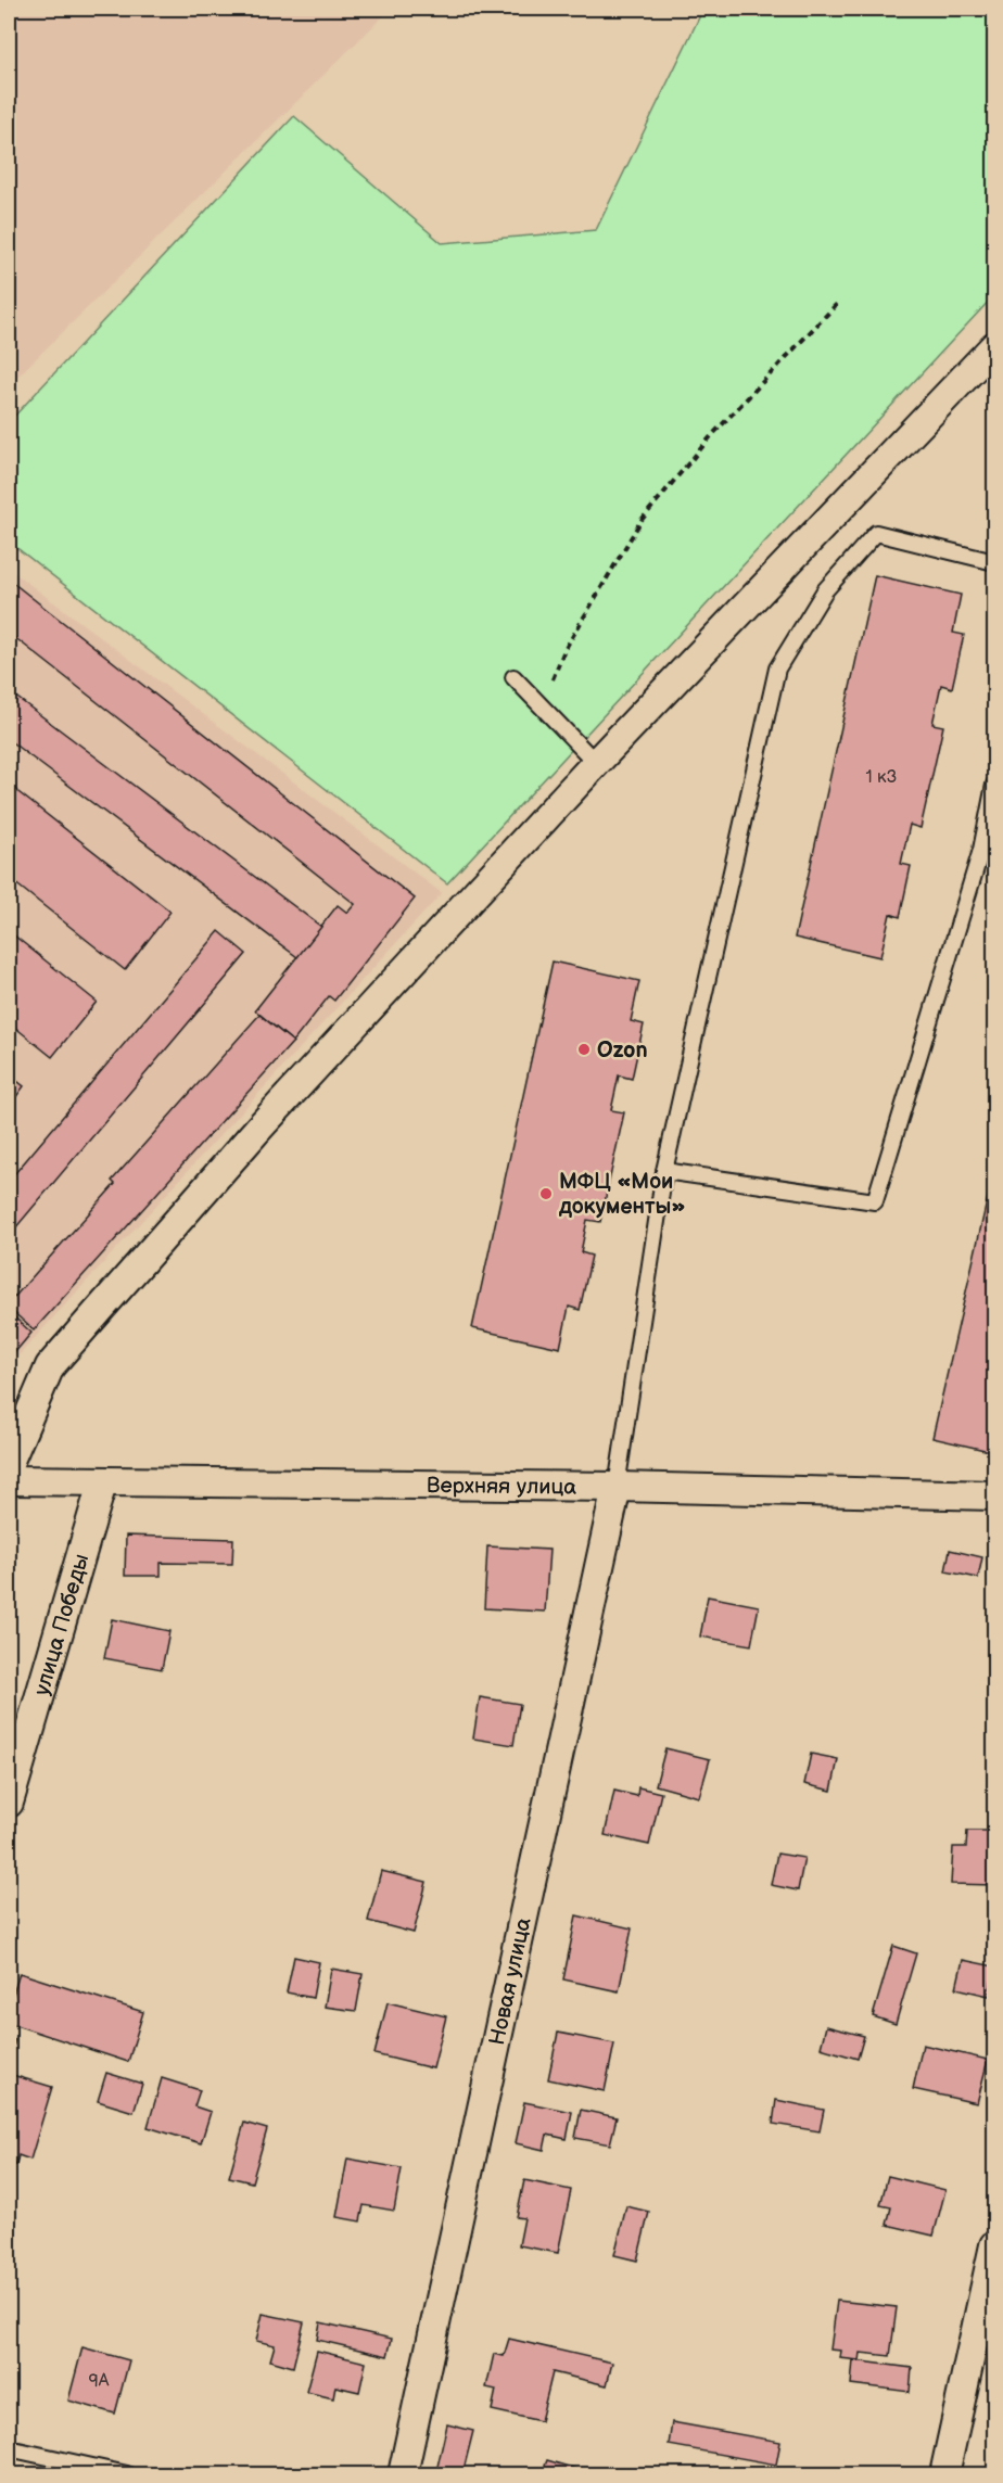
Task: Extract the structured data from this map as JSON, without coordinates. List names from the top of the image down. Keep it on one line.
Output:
{"streets":{"street":["Верхняя улица","улица Победы","Новая улица"]},"crossings":[["Верхняя улица","улица Победы"],["Верхняя улица","Новая улица"]],"places":["Ozon","МФЦ «Мои документы»"],"house_numbers":["1 к3","9А"]}
